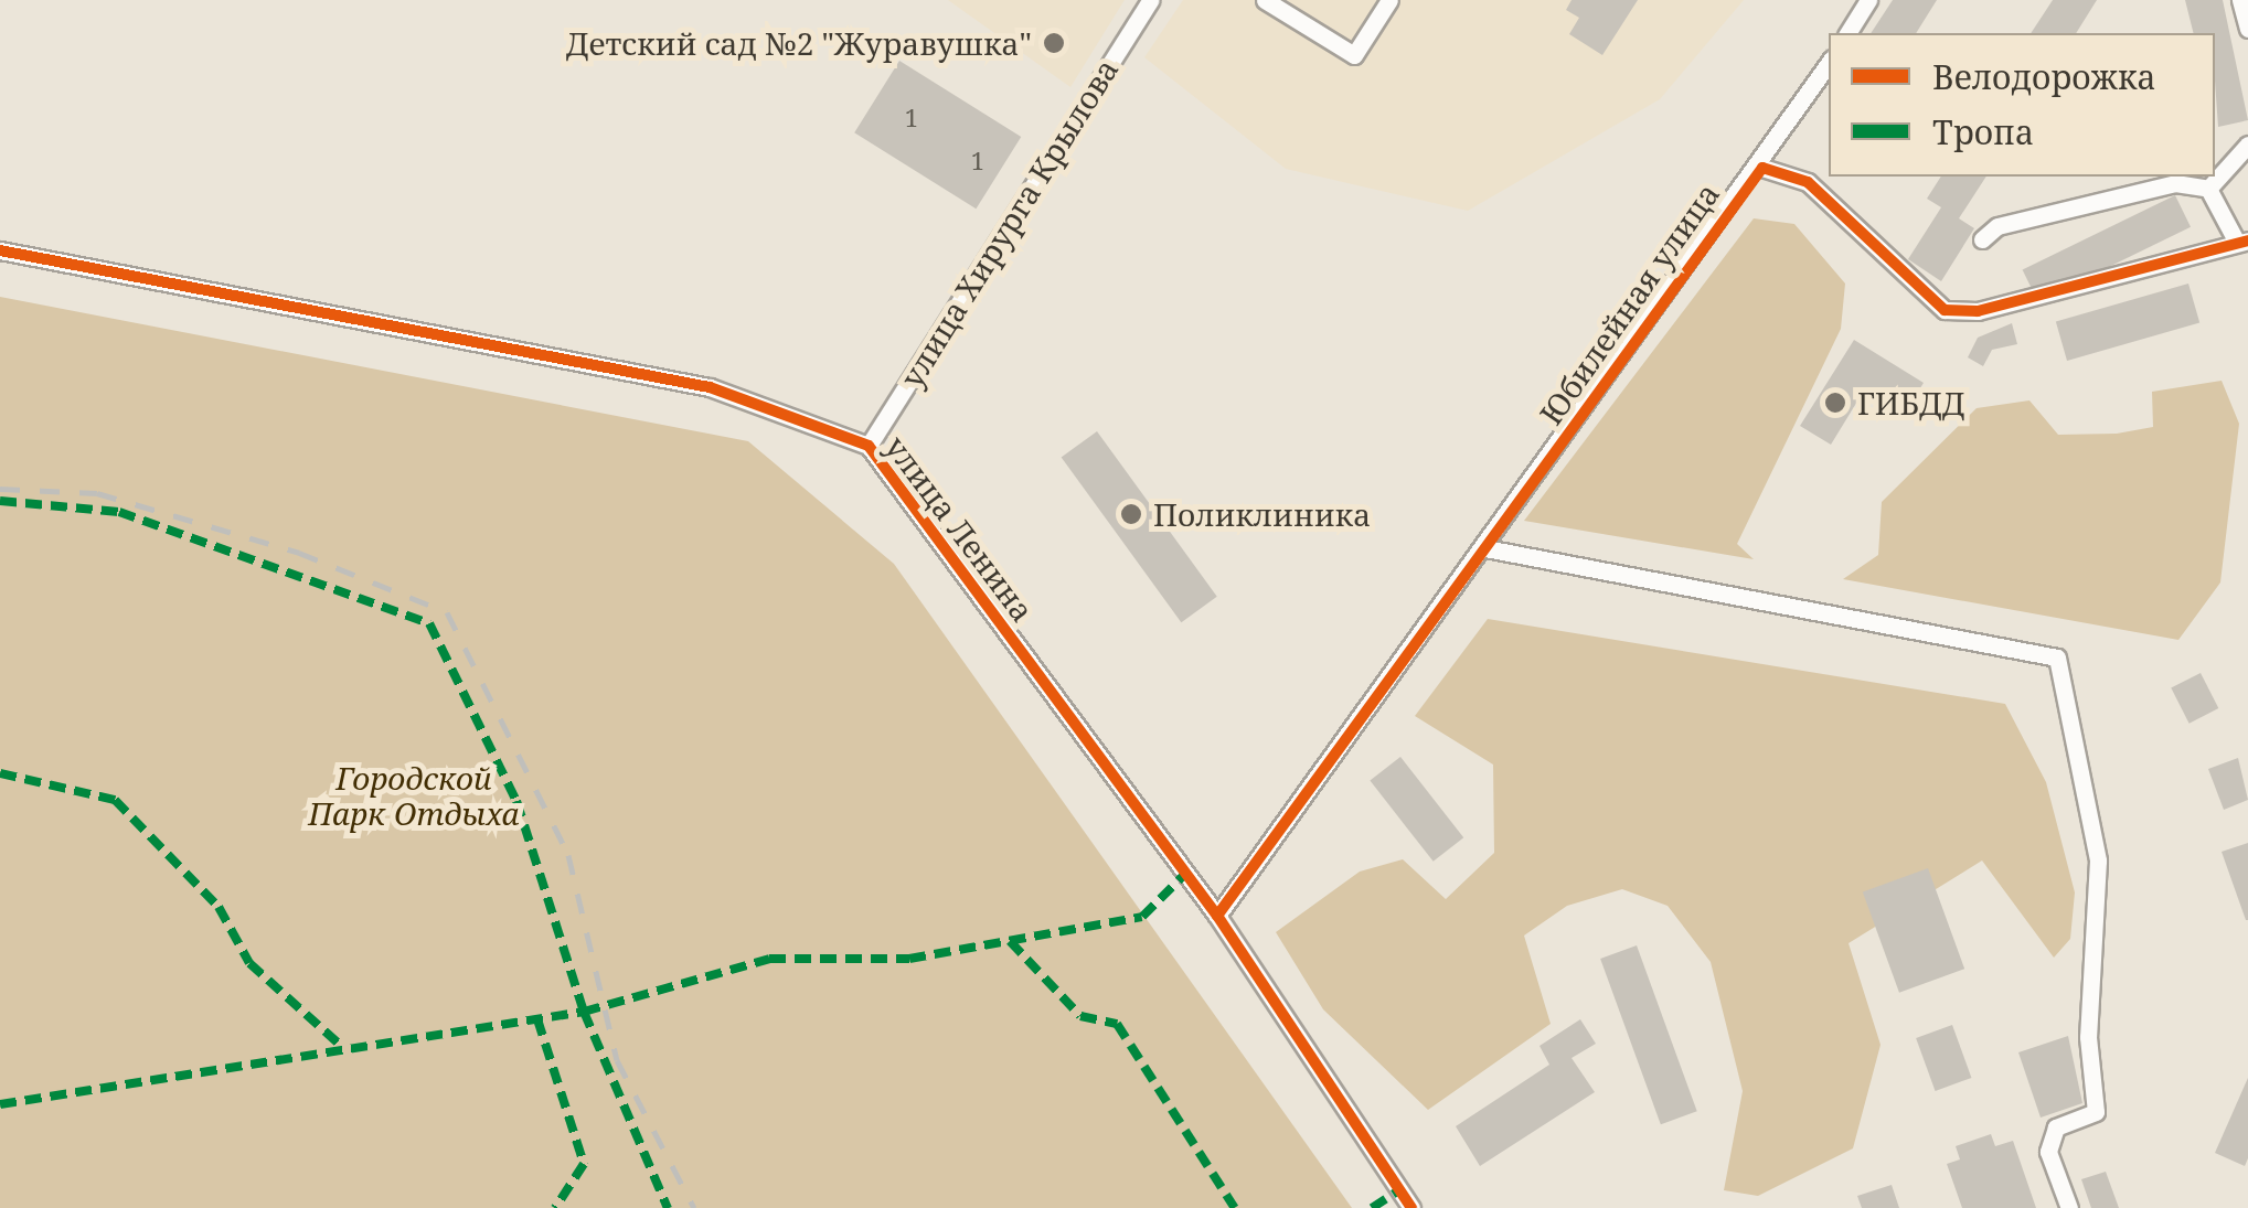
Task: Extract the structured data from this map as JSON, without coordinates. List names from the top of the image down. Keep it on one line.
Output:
{"streets":{"street":["улица Хирурга Крылова","Юбилейная улица","улица Ленина"]},"crossings":[["улица Хирурга Крылова","улица Ленина"],["Юбилейная улица","улица Ленина"]],"parks":["Городской Парк Отдыха"],"places":["Детский сад №2 \"Журавушка\"","ГИБДД","Поликлиника"],"house_numbers":["1","1"],"legend":["Велодорожка","Тропа"]}
